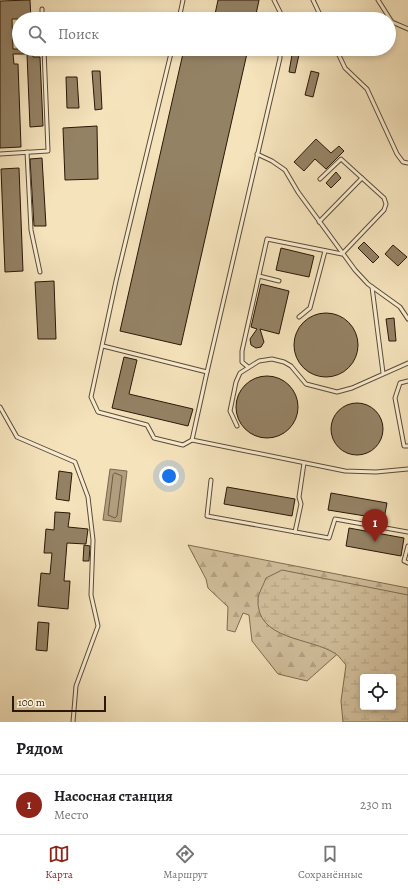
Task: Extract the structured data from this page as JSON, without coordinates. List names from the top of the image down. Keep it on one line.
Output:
{"scale_bar":"100 m","page":{"search":"Поиск","pins":"1","scale":"100 m","heading":"Рядом","list":[{"mark":"1","name":"Насосная станция","note":"Место","value":"230 m"}],"nav":["Карта","Маршрут","Сохранённые"]}}
